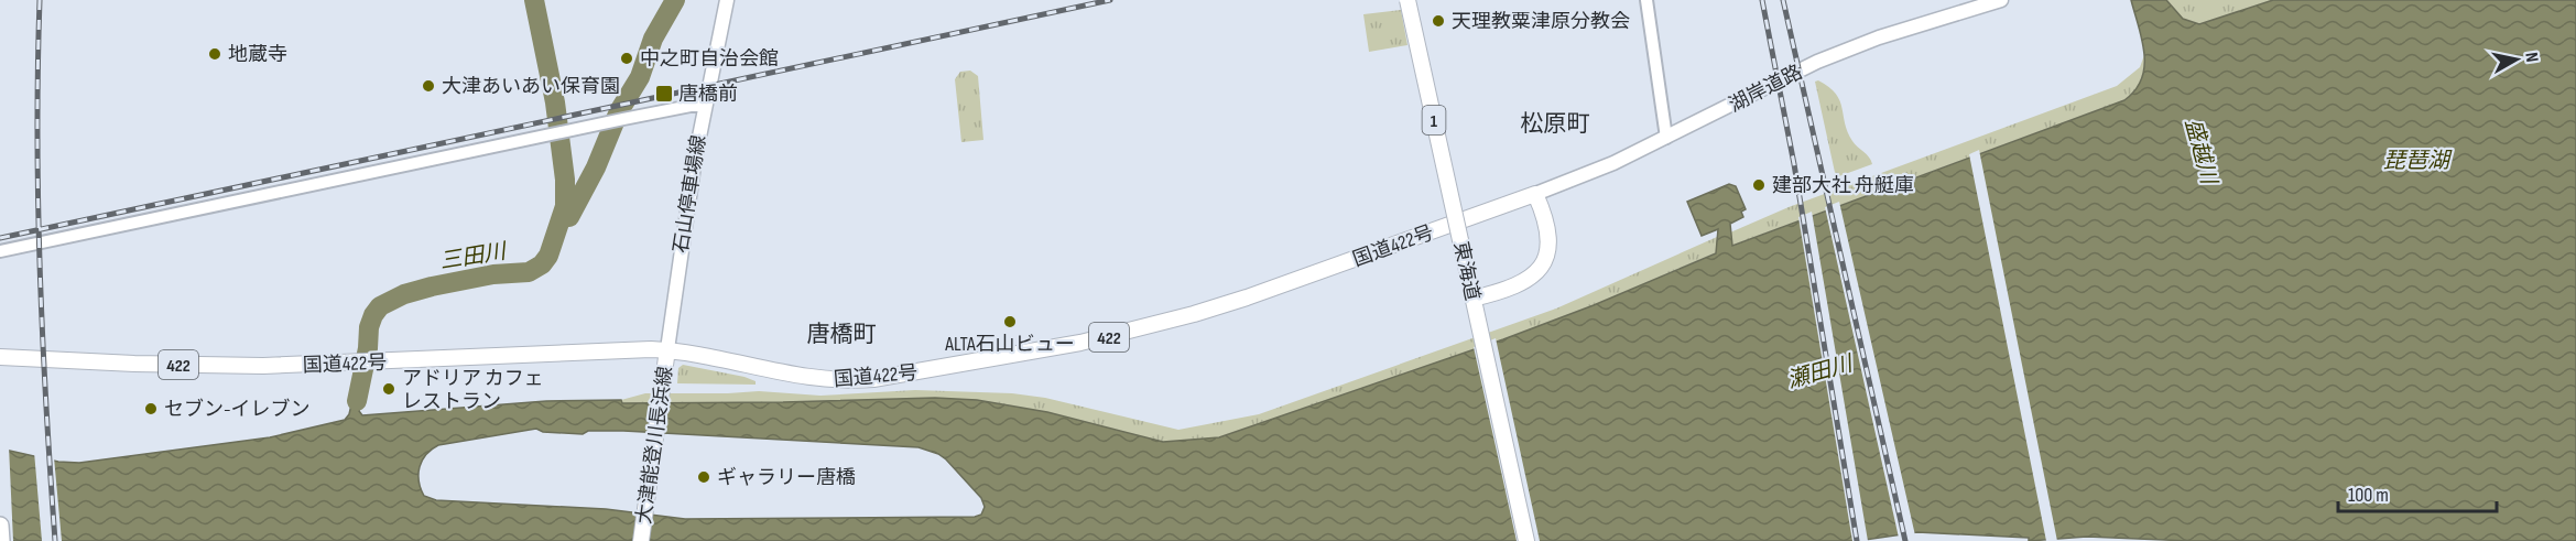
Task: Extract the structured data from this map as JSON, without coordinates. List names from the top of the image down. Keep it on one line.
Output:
{"streets":{"main road":["湖岸道路","1","石山停車場線","国道422号","東海道","422","大津能登川長浜線"]},"crossings":[["湖岸道路","国道422号"],["石山停車場線","国道422号"],["石山停車場線","大津能登川長浜線"],["国道422号","大津能登川長浜線"]],"districts":["松原町","唐橋町"],"water":["盛越川","琵琶湖","三田川","瀬田川"],"places":{"other":["天理教粟津原分教会","地蔵寺","中之町自治会館","大津あいあい保育園","建部大社 舟艇庫","ALTA石山ビュー","アドリア カフェ レストラン","セブン-イレブン","ギャラリー唐橋"],"transit":["唐橋前"]},"scale_bar":"100 m","north":"right"}
